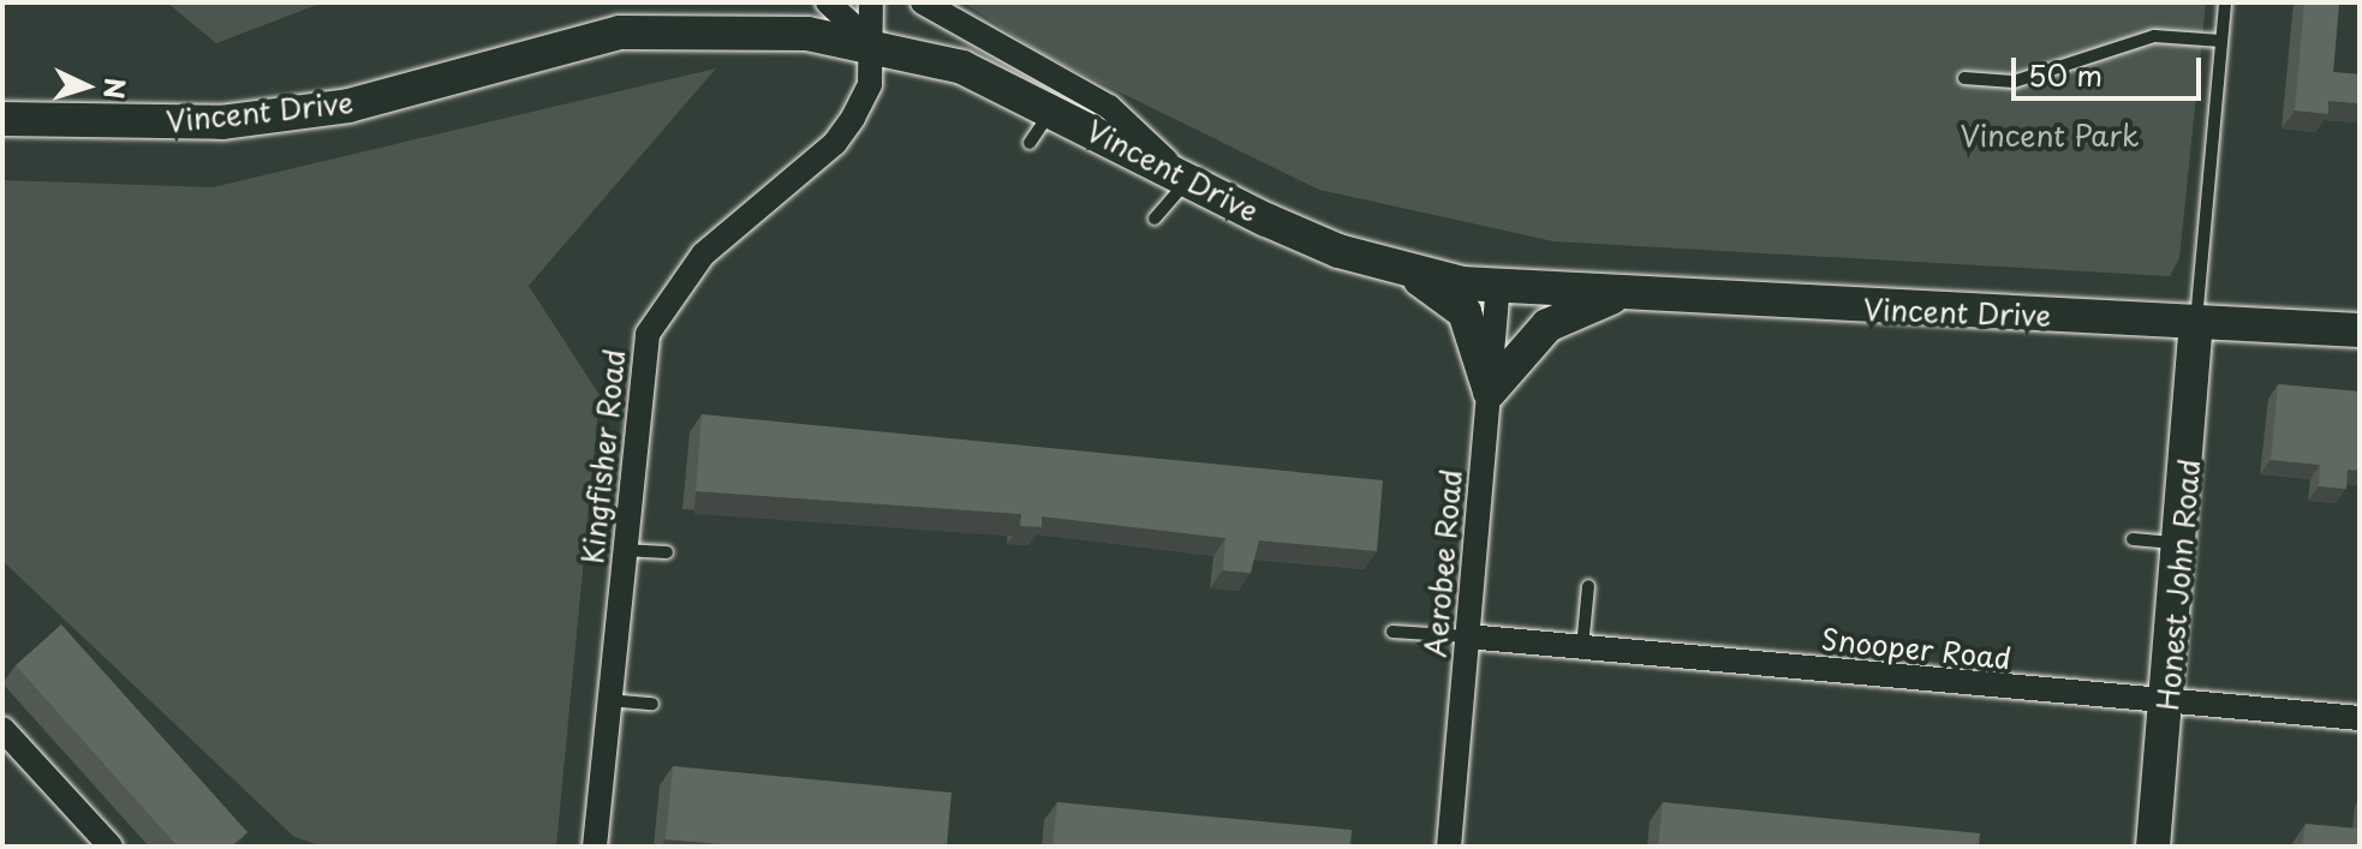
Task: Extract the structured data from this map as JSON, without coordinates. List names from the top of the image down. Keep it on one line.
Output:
{"streets":{"street":["Vincent Drive","Kingfisher Road","Aerobee Road","Honest John Road","Snooper Road"]},"crossings":[["Vincent Drive","Kingfisher Road"],["Vincent Drive","Aerobee Road"],["Vincent Drive","Honest John Road"],["Aerobee Road","Snooper Road"],["Honest John Road","Snooper Road"]],"parks":["Vincent Park"],"scale_bar":"50 m","north":"right"}
